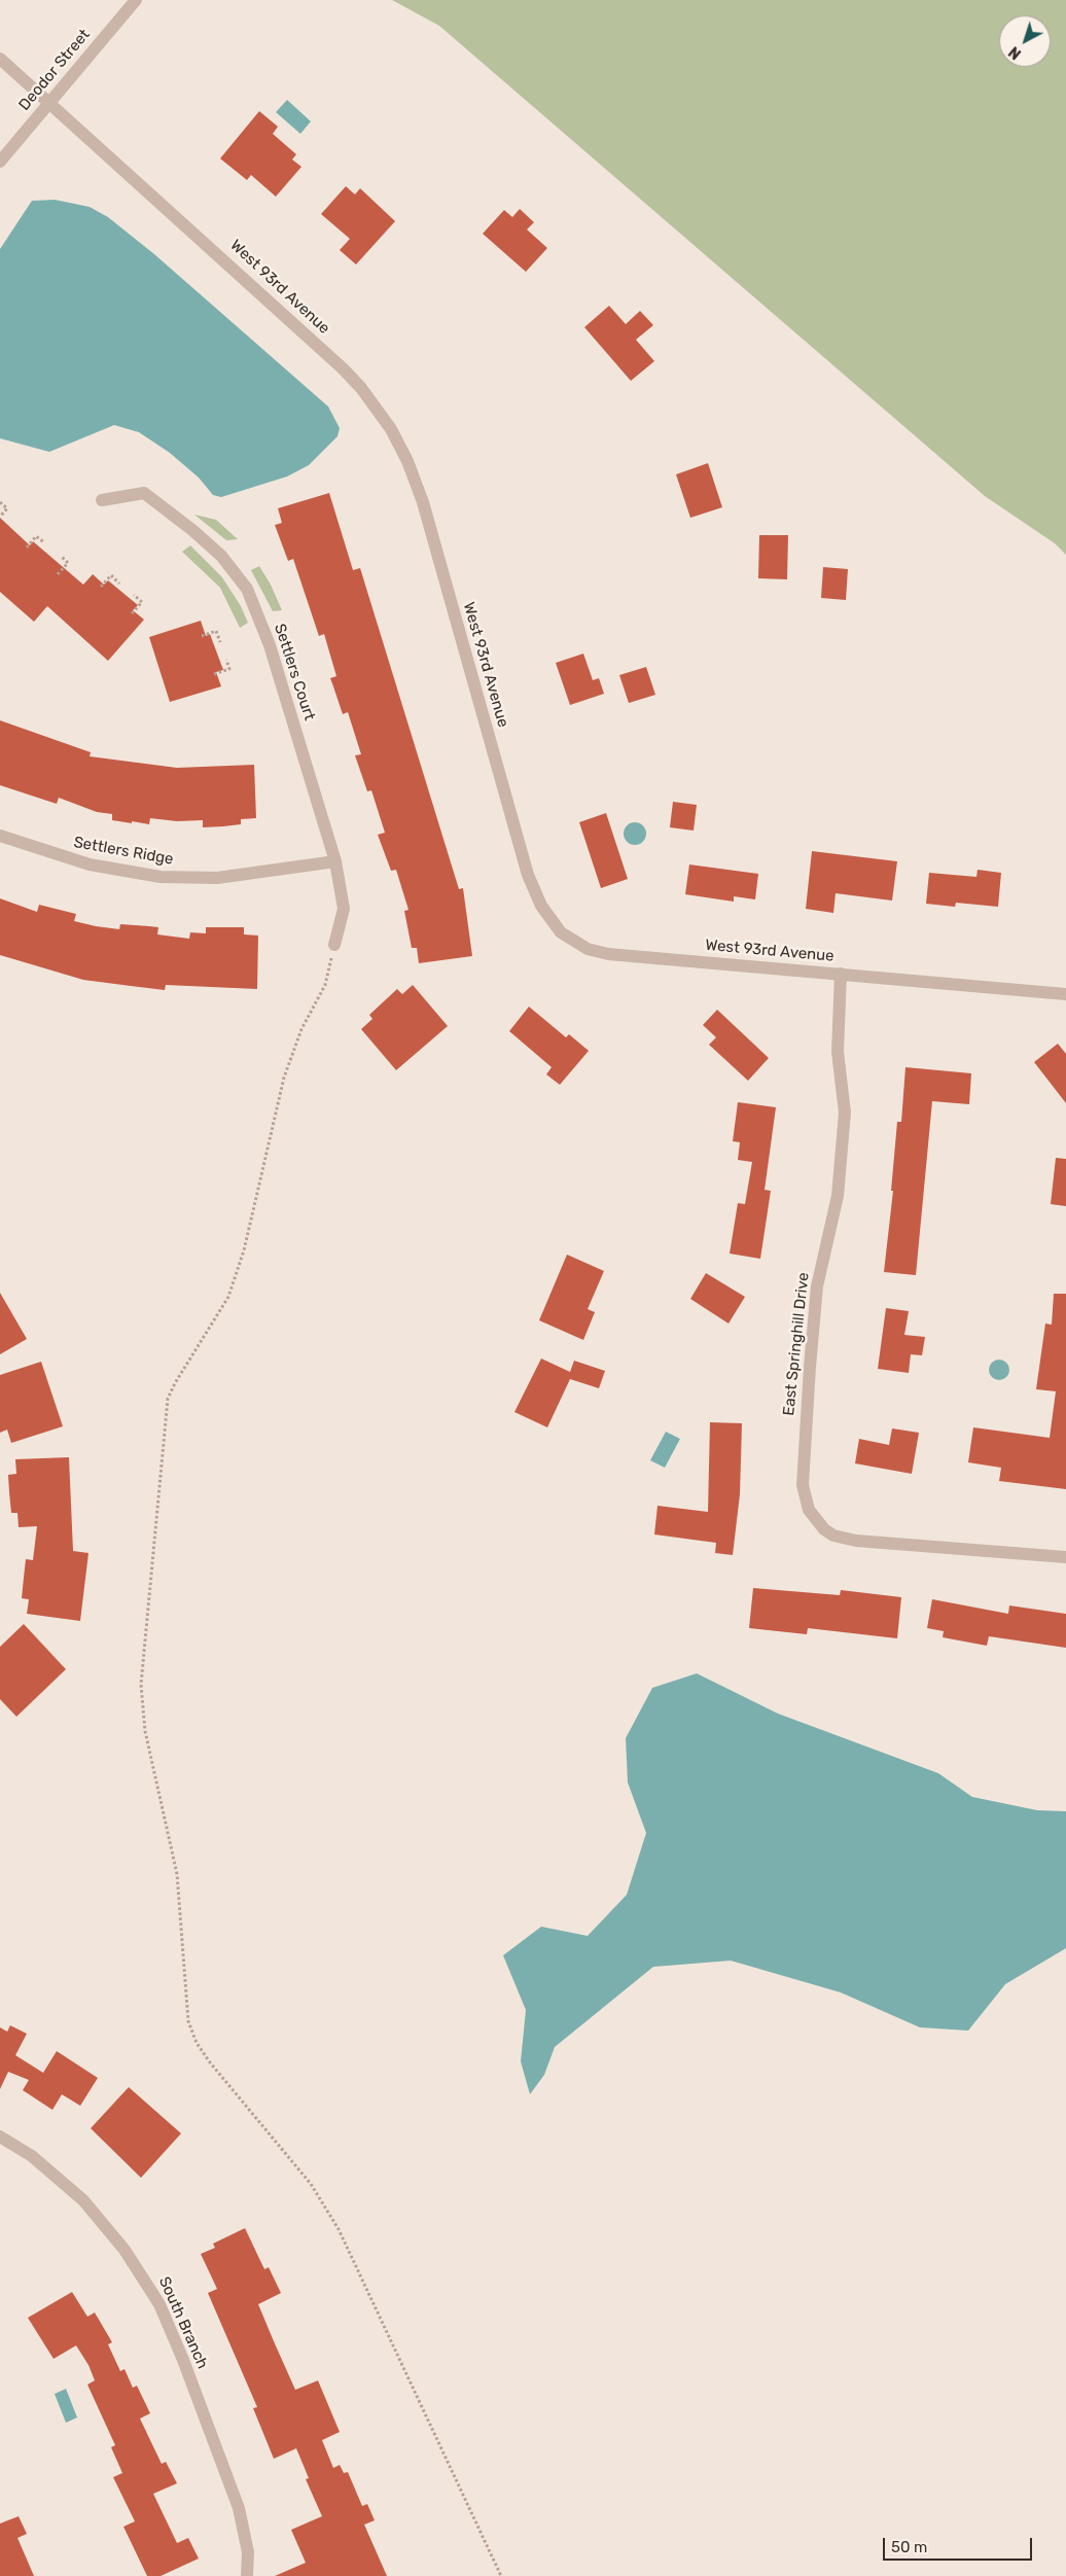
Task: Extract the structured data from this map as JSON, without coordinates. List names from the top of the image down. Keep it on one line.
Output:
{"streets":{"street":["Deodor Street","West 93rd Avenue","Settlers Court","Settlers Ridge","East Springhill Drive","South Branch"]},"crossings":[["Deodor Street","West 93rd Avenue"],["West 93rd Avenue","East Springhill Drive"],["Settlers Court","Settlers Ridge"]],"scale_bar":"50 m","north":"bottom left"}
